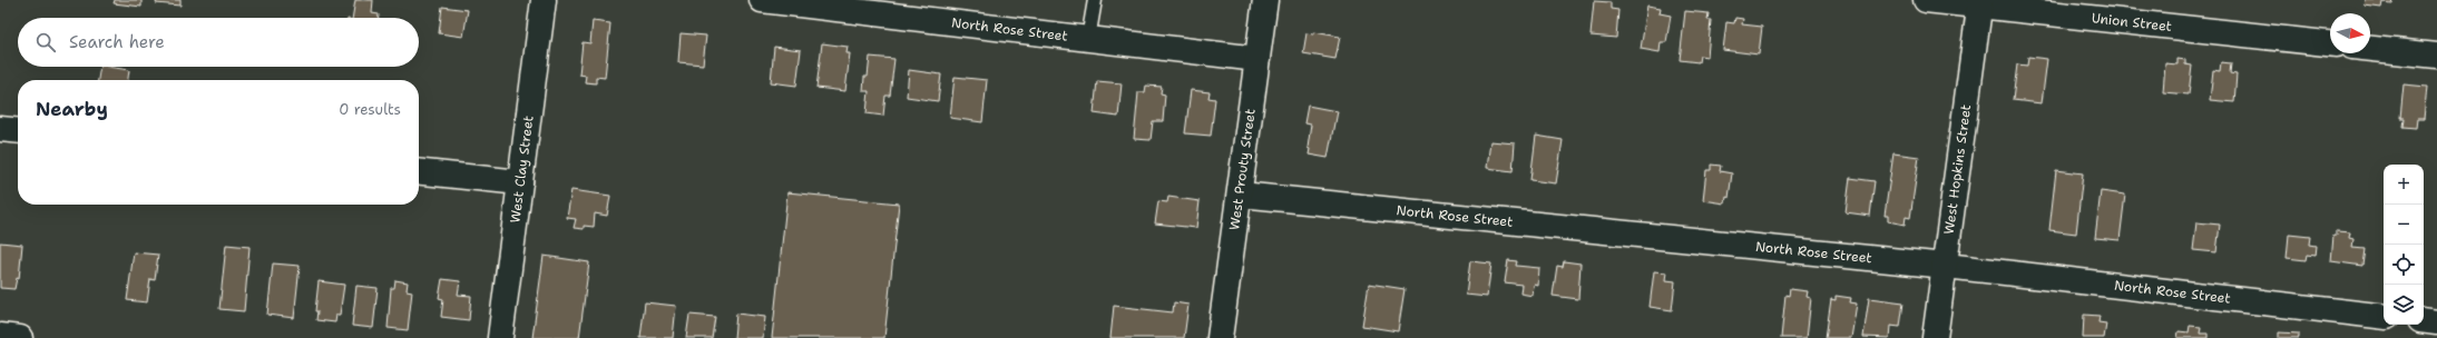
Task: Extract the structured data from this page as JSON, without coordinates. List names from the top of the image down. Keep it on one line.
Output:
{"streets":{"street":["Union Street","North Rose Street","West Clay Street","West Prouty Street","West Hopkins Street"]},"crossings":[["Union Street","West Hopkins Street"],["North Rose Street","West Prouty Street"],["North Rose Street","West Hopkins Street"]],"north":"right","page":{"search":"Search here","heading":["Nearby","0 results"],"map_buttons":["+","−"]}}
